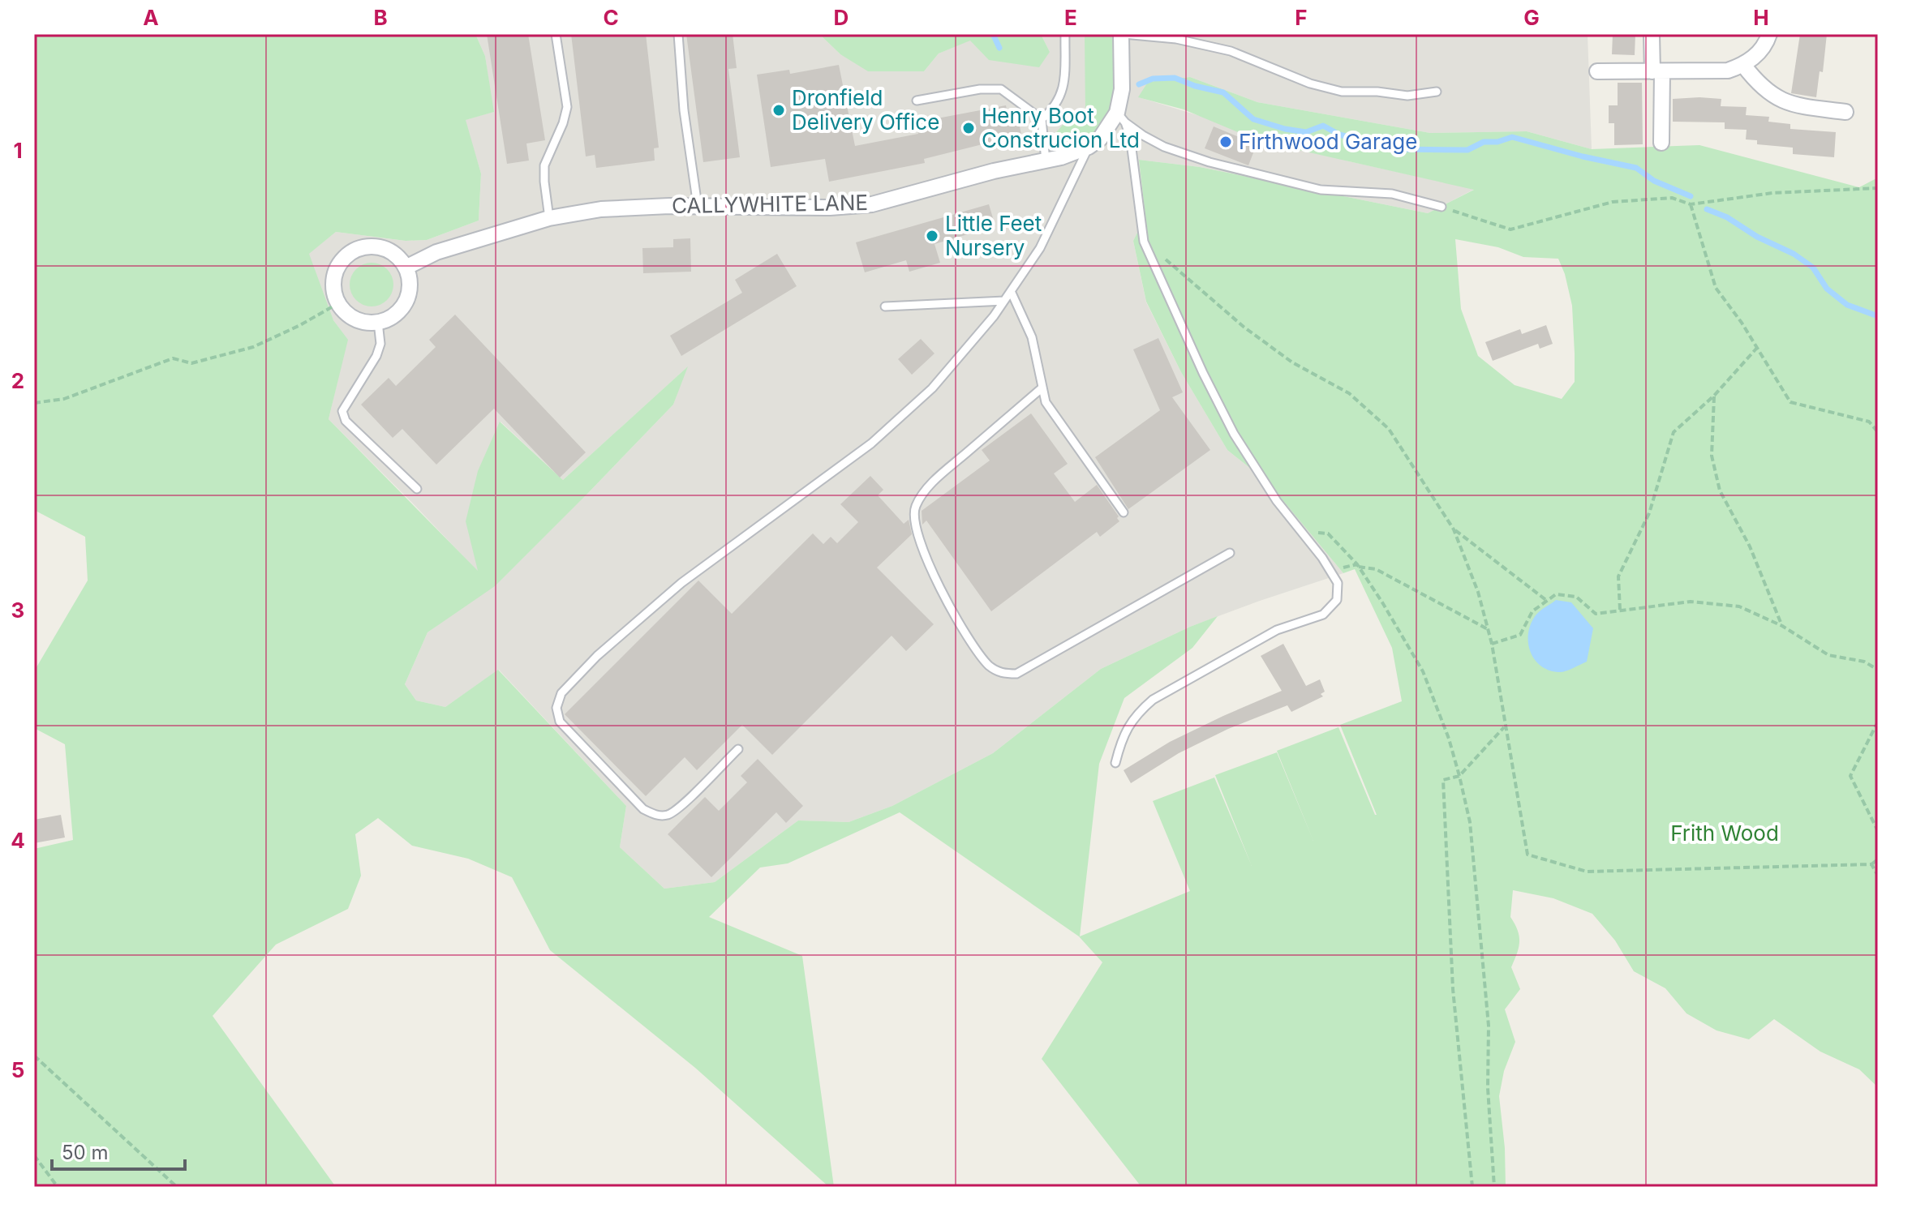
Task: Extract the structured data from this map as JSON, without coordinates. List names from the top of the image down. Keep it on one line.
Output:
{"streets":{"street":["CALLYWHITE LANE"]},"parks":["Frith Wood"],"places":["Dronfield Delivery Office","Henry Boot Construcion Ltd","Firthwood Garage","Little Feet Nursery"],"scale_bar":"50 m","grid":{"columns":["A","B","C","D","E","F","G","H"],"rows":["1","2","3","4","5"]}}
